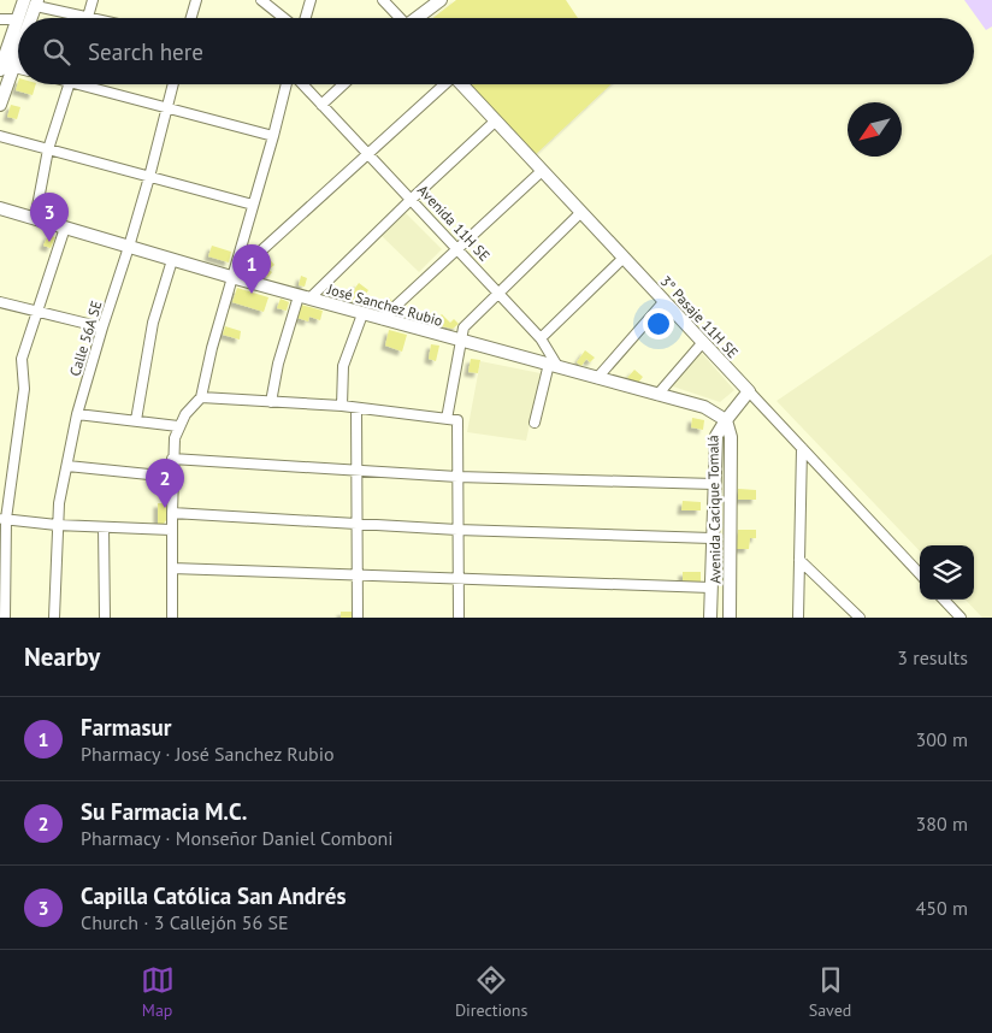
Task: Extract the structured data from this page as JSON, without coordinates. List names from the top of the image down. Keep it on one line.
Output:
{"streets":{"main road":["José Sanchez Rubio","3° Pasaje 11H SE","Avenida Cacique Tomalá"],"street":["Avenida 11H SE","Calle 56A SE"]},"crossings":[["Avenida 11H SE","José Sanchez Rubio"],["José Sanchez Rubio","Calle 56A SE"],["José Sanchez Rubio","Avenida Cacique Tomalá"]],"north":"bottom left","page":{"search":"Search here","pins":["3","1","2"],"heading":["Nearby","3 results"],"list":[{"mark":"1","name":"Farmasur","note":"Pharmacy · José Sanchez Rubio","value":"300 m"},{"mark":"2","name":"Su Farmacia M.C.","note":"Pharmacy · Monseñor Daniel Comboni","value":"380 m"},{"mark":"3","name":"Capilla Católica San Andrés","note":"Church · 3 Callejón 56 SE","value":"450 m"}],"nav":["Map","Directions","Saved"]}}
